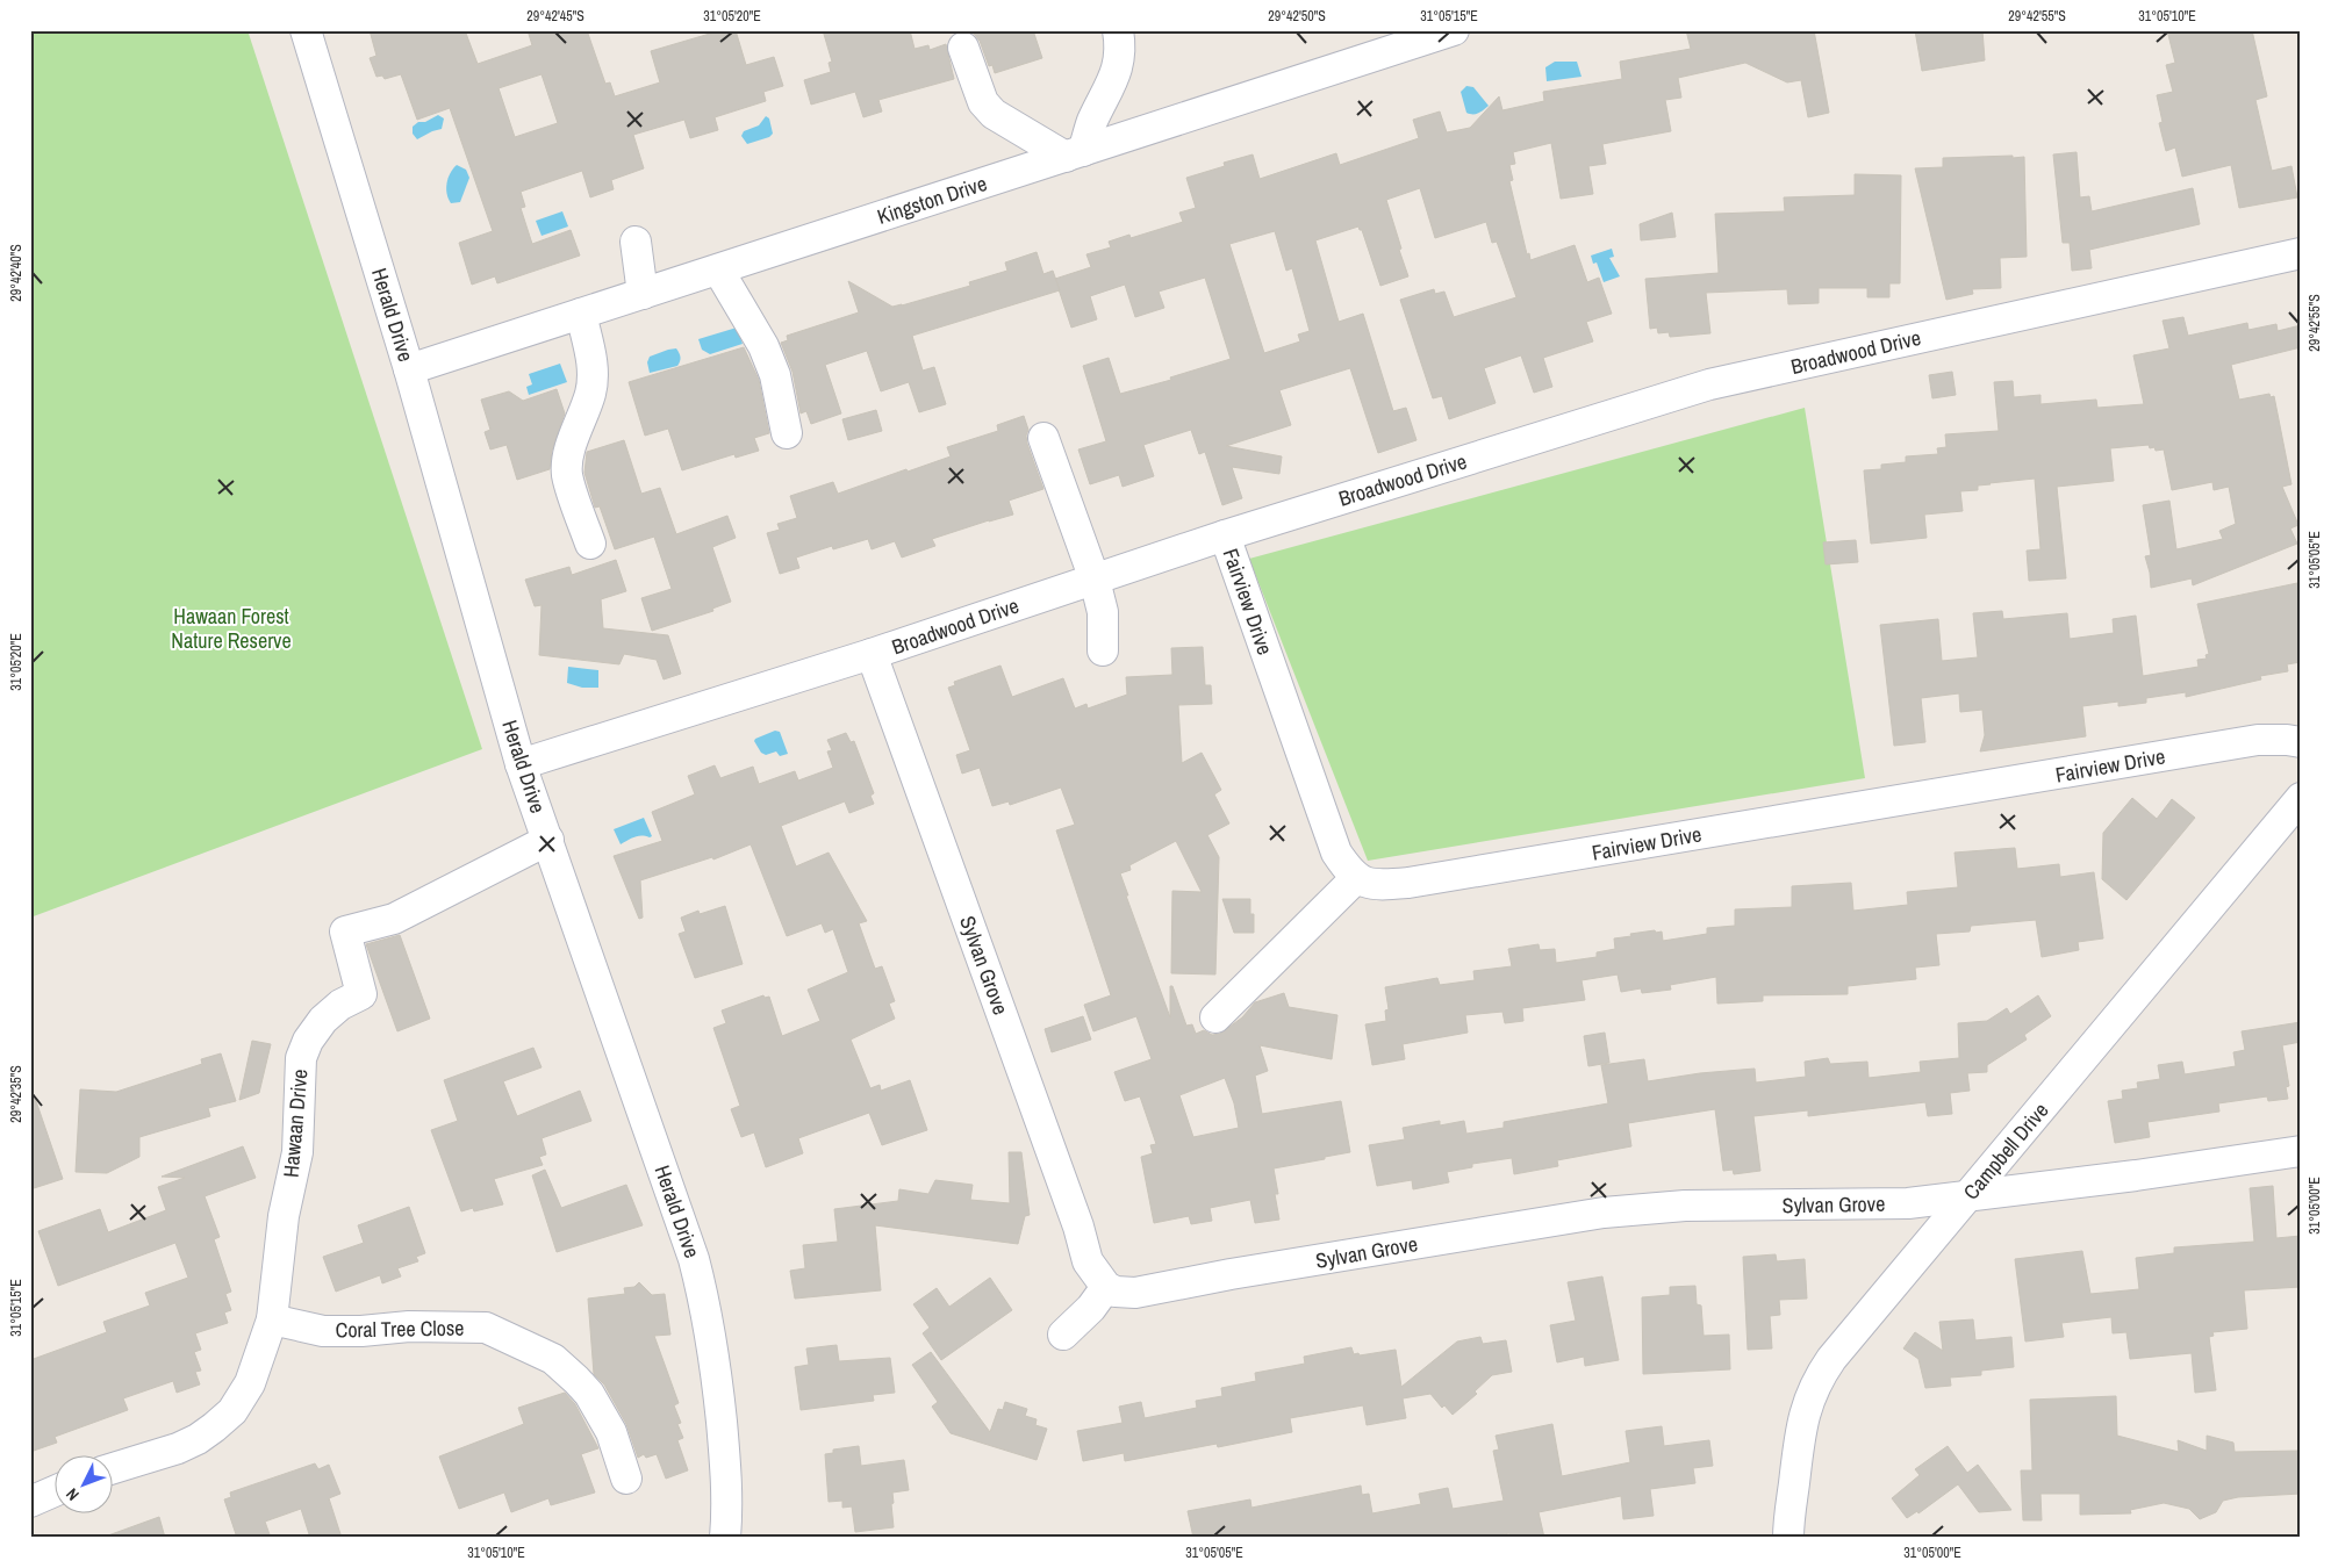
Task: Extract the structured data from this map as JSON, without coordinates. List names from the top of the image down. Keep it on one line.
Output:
{"streets":{"street":["Kingston Drive","Herald Drive","Broadwood Drive","Fairview Drive","Sylvan Grove","Hawaan Drive","Campbell Drive","Coral Tree Close"]},"crossings":[["Kingston Drive","Herald Drive"],["Herald Drive","Broadwood Drive"],["Herald Drive","Hawaan Drive"],["Broadwood Drive","Fairview Drive"],["Broadwood Drive","Sylvan Grove"],["Sylvan Grove","Campbell Drive"],["Hawaan Drive","Coral Tree Close"]],"parks":["Hawaan Forest Nature Reserve"],"north":"bottom left","coordinates":["29°42'45\"S","31°05'20\"E","29°42'50\"S","31°05'15\"E","29°42'55\"S","31°05'10\"E","29°42'40\"S","31°05'05\"E","29°42'35\"S","31°05'00\"E"]}
